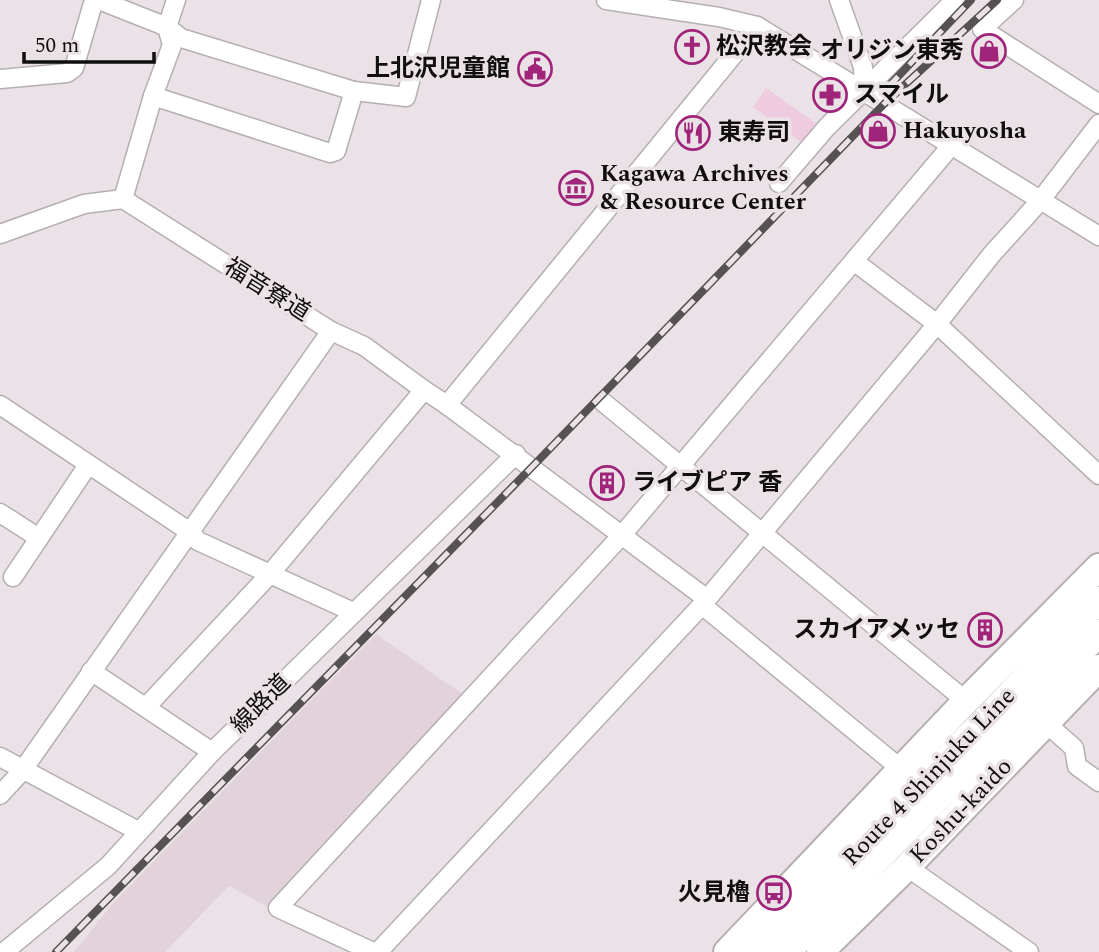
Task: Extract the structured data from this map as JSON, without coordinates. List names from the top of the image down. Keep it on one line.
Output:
{"streets":{"highway":["Route 4 Shinjuku Line","Koshu-kaido"],"street":["福音寮道","線路道"]},"crossings":[["福音寮道","線路道"]],"places":{"church":["松沢教会"],"shop":["オリジン東秀","Hakuyosha"],"public building":["上北沢児童館"],"pharmacy":["スマイル"],"restaurant":["東寿司"],"museum":["Kagawa Archives & Resource Center"],"building":["ライブピア 香","スカイアメッセ"],"bus stop":["火見櫓"]},"scale_bar":"50 m"}
